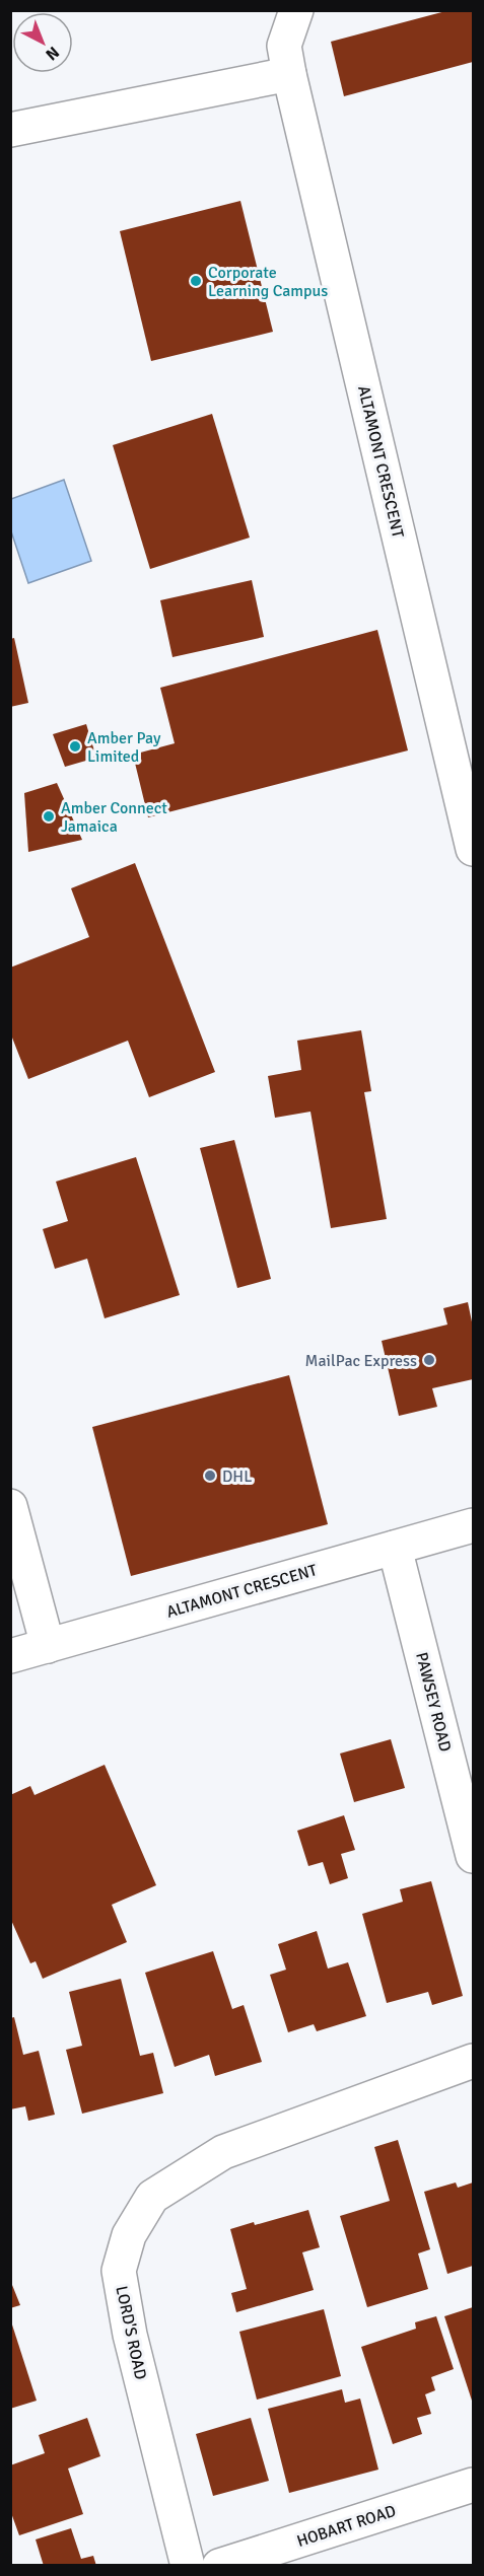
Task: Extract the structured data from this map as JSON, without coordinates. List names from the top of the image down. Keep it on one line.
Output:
{"streets":{"street":["ALTAMONT CRESCENT","PAWSEY ROAD","LORD'S ROAD","HOBART ROAD"]},"crossings":[["ALTAMONT CRESCENT","PAWSEY ROAD"]],"places":["Corporate Learning Campus","Amber Pay Limited","Amber Connect Jamaica","MailPac Express","DHL"],"north":"bottom right"}
